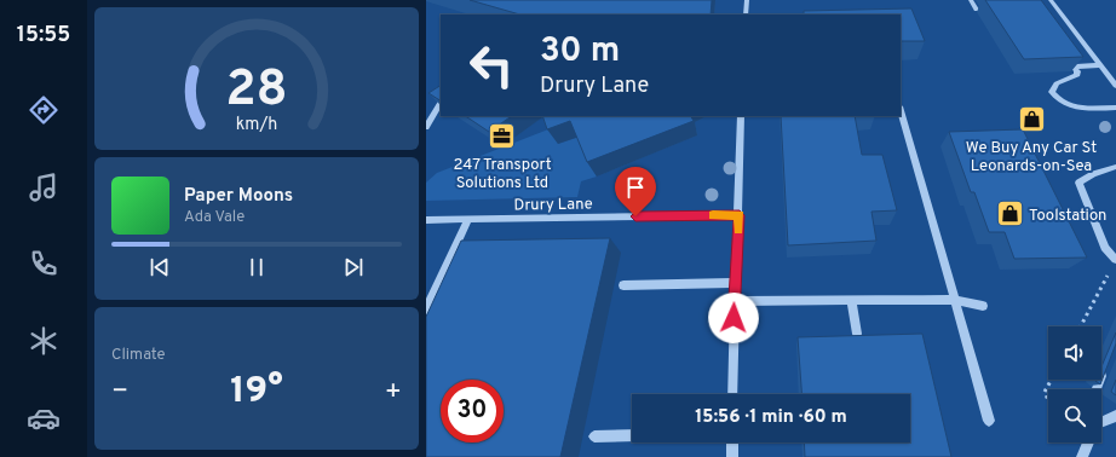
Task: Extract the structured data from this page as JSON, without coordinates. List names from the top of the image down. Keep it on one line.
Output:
{"streets":{"street":["Drury Lane"]},"places":{"shop":["We Buy Any Car St Leonards-on-Sea","Toolstation"],"office":["247 Transport Solutions Ltd"]},"page":{"tabs":"15:55","turn":["30 m","Drury Lane"],"song":["Paper Moons","Ada Vale"],"tile":"Climate","heat":["−","19°","+"],"limit":"30","trip":"15:56 · 1 min · 60 m","gauge":["28","km/h"]}}
